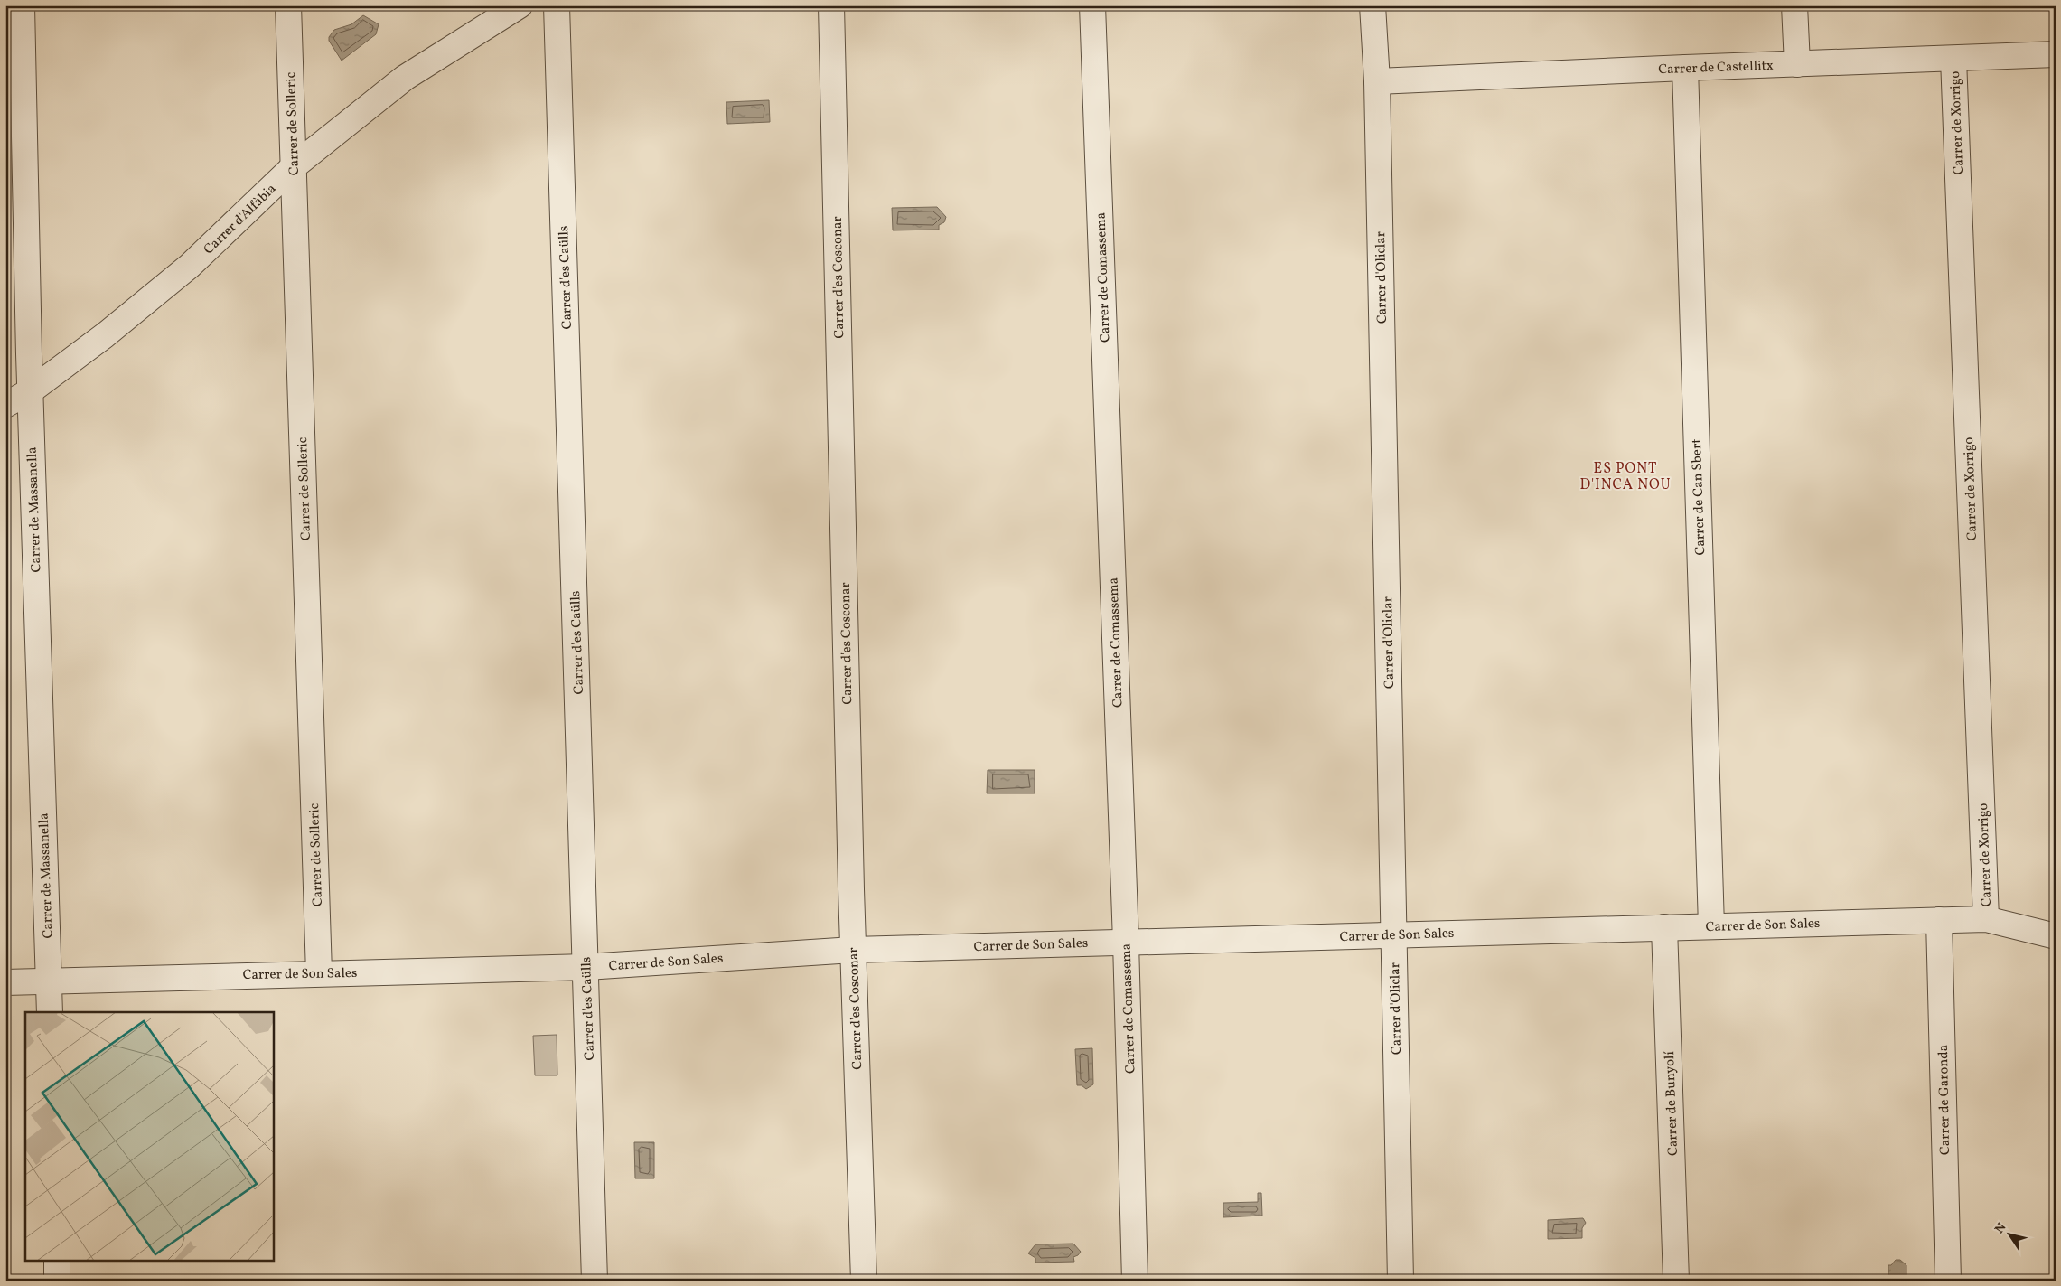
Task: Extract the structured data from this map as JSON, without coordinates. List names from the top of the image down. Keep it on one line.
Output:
{"streets":{"street":["Carrer de Castellitx","Carrer de Xorrigo","Carrer de Solleric","Carrer d'Alfàbia","Carrer d'es Caülls","Carrer d'es Cosconar","Carrer de Comassema","Carrer d'Oliclar","Carrer de Can Sbert","Carrer de Massanella","Carrer de Son Sales","Carrer de Garonda","Carrer de Bunyolí"]},"crossings":[["Carrer de Castellitx","Carrer de Xorrigo"],["Carrer de Castellitx","Carrer d'Oliclar"],["Carrer de Castellitx","Carrer de Can Sbert"],["Carrer de Xorrigo","Carrer de Son Sales"],["Carrer de Solleric","Carrer d'Alfàbia"],["Carrer de Solleric","Carrer de Son Sales"],["Carrer d'Alfàbia","Carrer de Massanella"],["Carrer d'es Caülls","Carrer de Son Sales"],["Carrer d'es Cosconar","Carrer de Son Sales"],["Carrer de Comassema","Carrer de Son Sales"],["Carrer d'Oliclar","Carrer de Son Sales"],["Carrer de Can Sbert","Carrer de Son Sales"],["Carrer de Massanella","Carrer de Son Sales"],["Carrer de Son Sales","Carrer de Garonda"],["Carrer de Son Sales","Carrer de Bunyolí"]],"districts":["ES PONT D'INCA NOU"],"north":"top left"}
